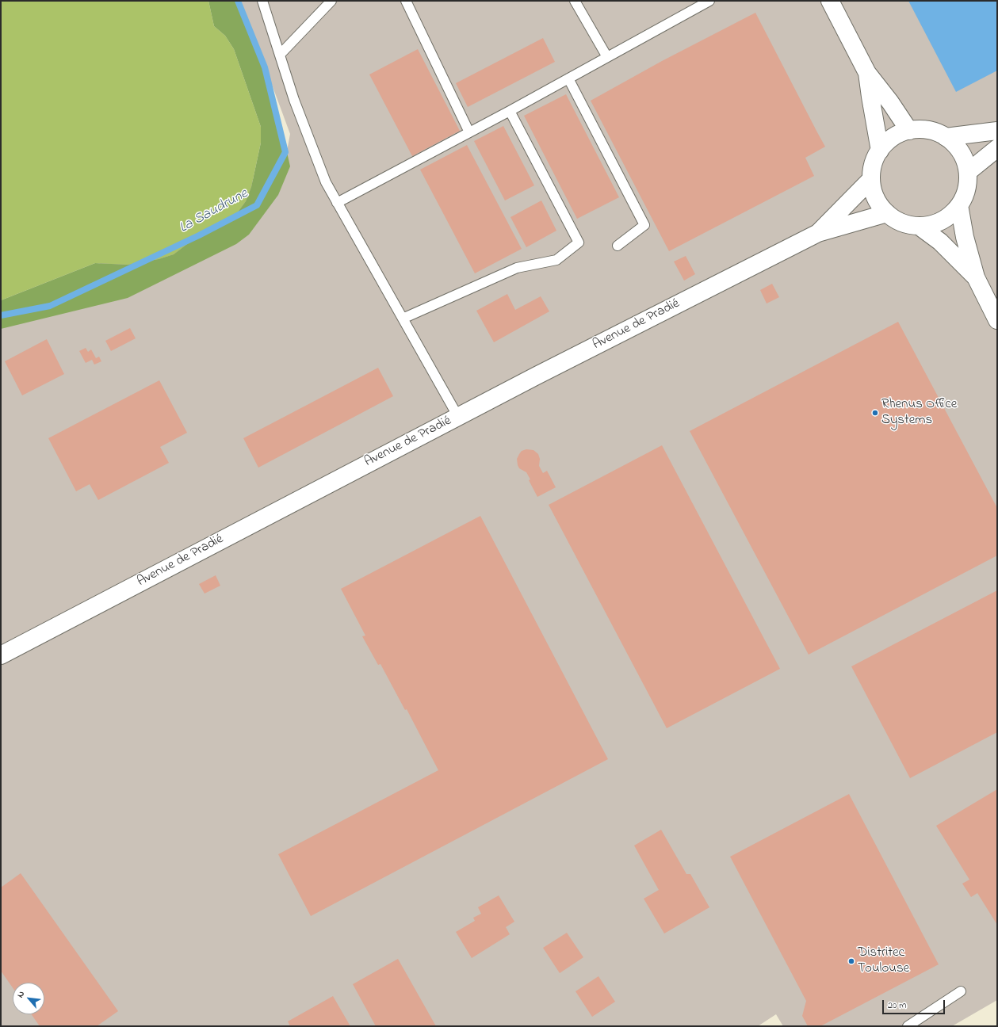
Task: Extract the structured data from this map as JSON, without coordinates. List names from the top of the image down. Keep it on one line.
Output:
{"streets":{"street":["Avenue de Pradié"]},"water":["La Saudrune"],"places":["Rhenus Office Systems","Distritec Toulouse"],"scale_bar":"20 m","north":"top left"}
